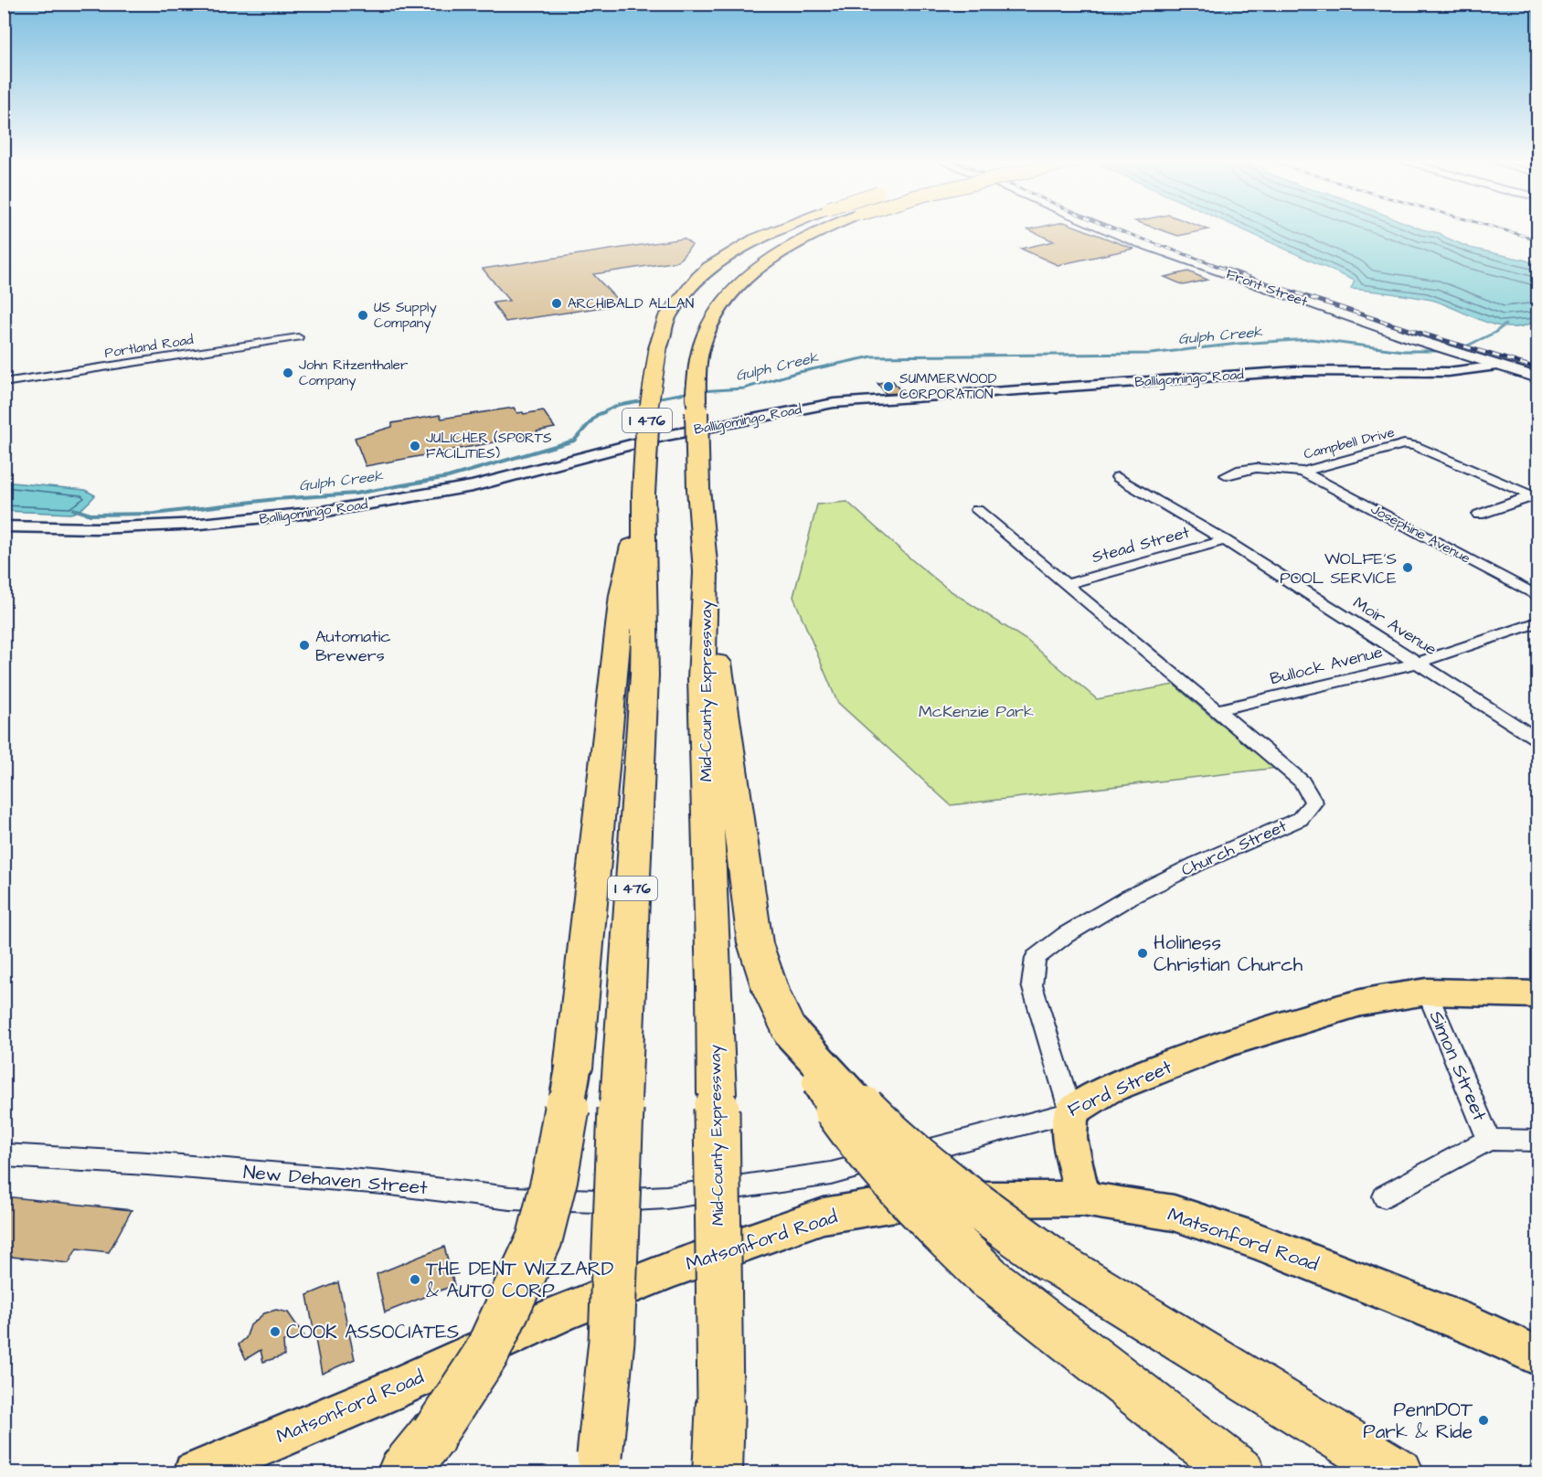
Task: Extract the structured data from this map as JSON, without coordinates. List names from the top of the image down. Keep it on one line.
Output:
{"streets":{"highway":["I 476","Mid-County Expressway"],"main road":["Front Street","Church Street","Ford Street","Matsonford Road"],"street":["Portland Road","Balligomingo Road","Campbell Drive","Josephine Avenue","Stead Street","Moir Avenue","Bullock Avenue","Simon Street","New Dehaven Street"]},"crossings":[["Front Street","Balligomingo Road"],["Campbell Drive","Josephine Avenue"],["Stead Street","Moir Avenue"],["Stead Street","Church Street"],["Moir Avenue","Bullock Avenue"],["Bullock Avenue","Church Street"],["Church Street","Ford Street"],["Church Street","Matsonford Road"],["Simon Street","Ford Street"],["Ford Street","New Dehaven Street"]],"water":["Gulph Creek"],"parks":["McKenzie Park"],"places":["ARCHIBALD ALLAN","US Supply Company","John Ritzenthaler Company","SUMMERWOOD CORPORATION","JULICHER (SPORTS FACILITIES)","WOLFE'S POOL SERVICE","Automatic Brewers","Holiness Christian Church","THE DENT WIZZARD & AUTO CORP","COOK ASSOCIATES","PennDOT Park & Ride"]}
